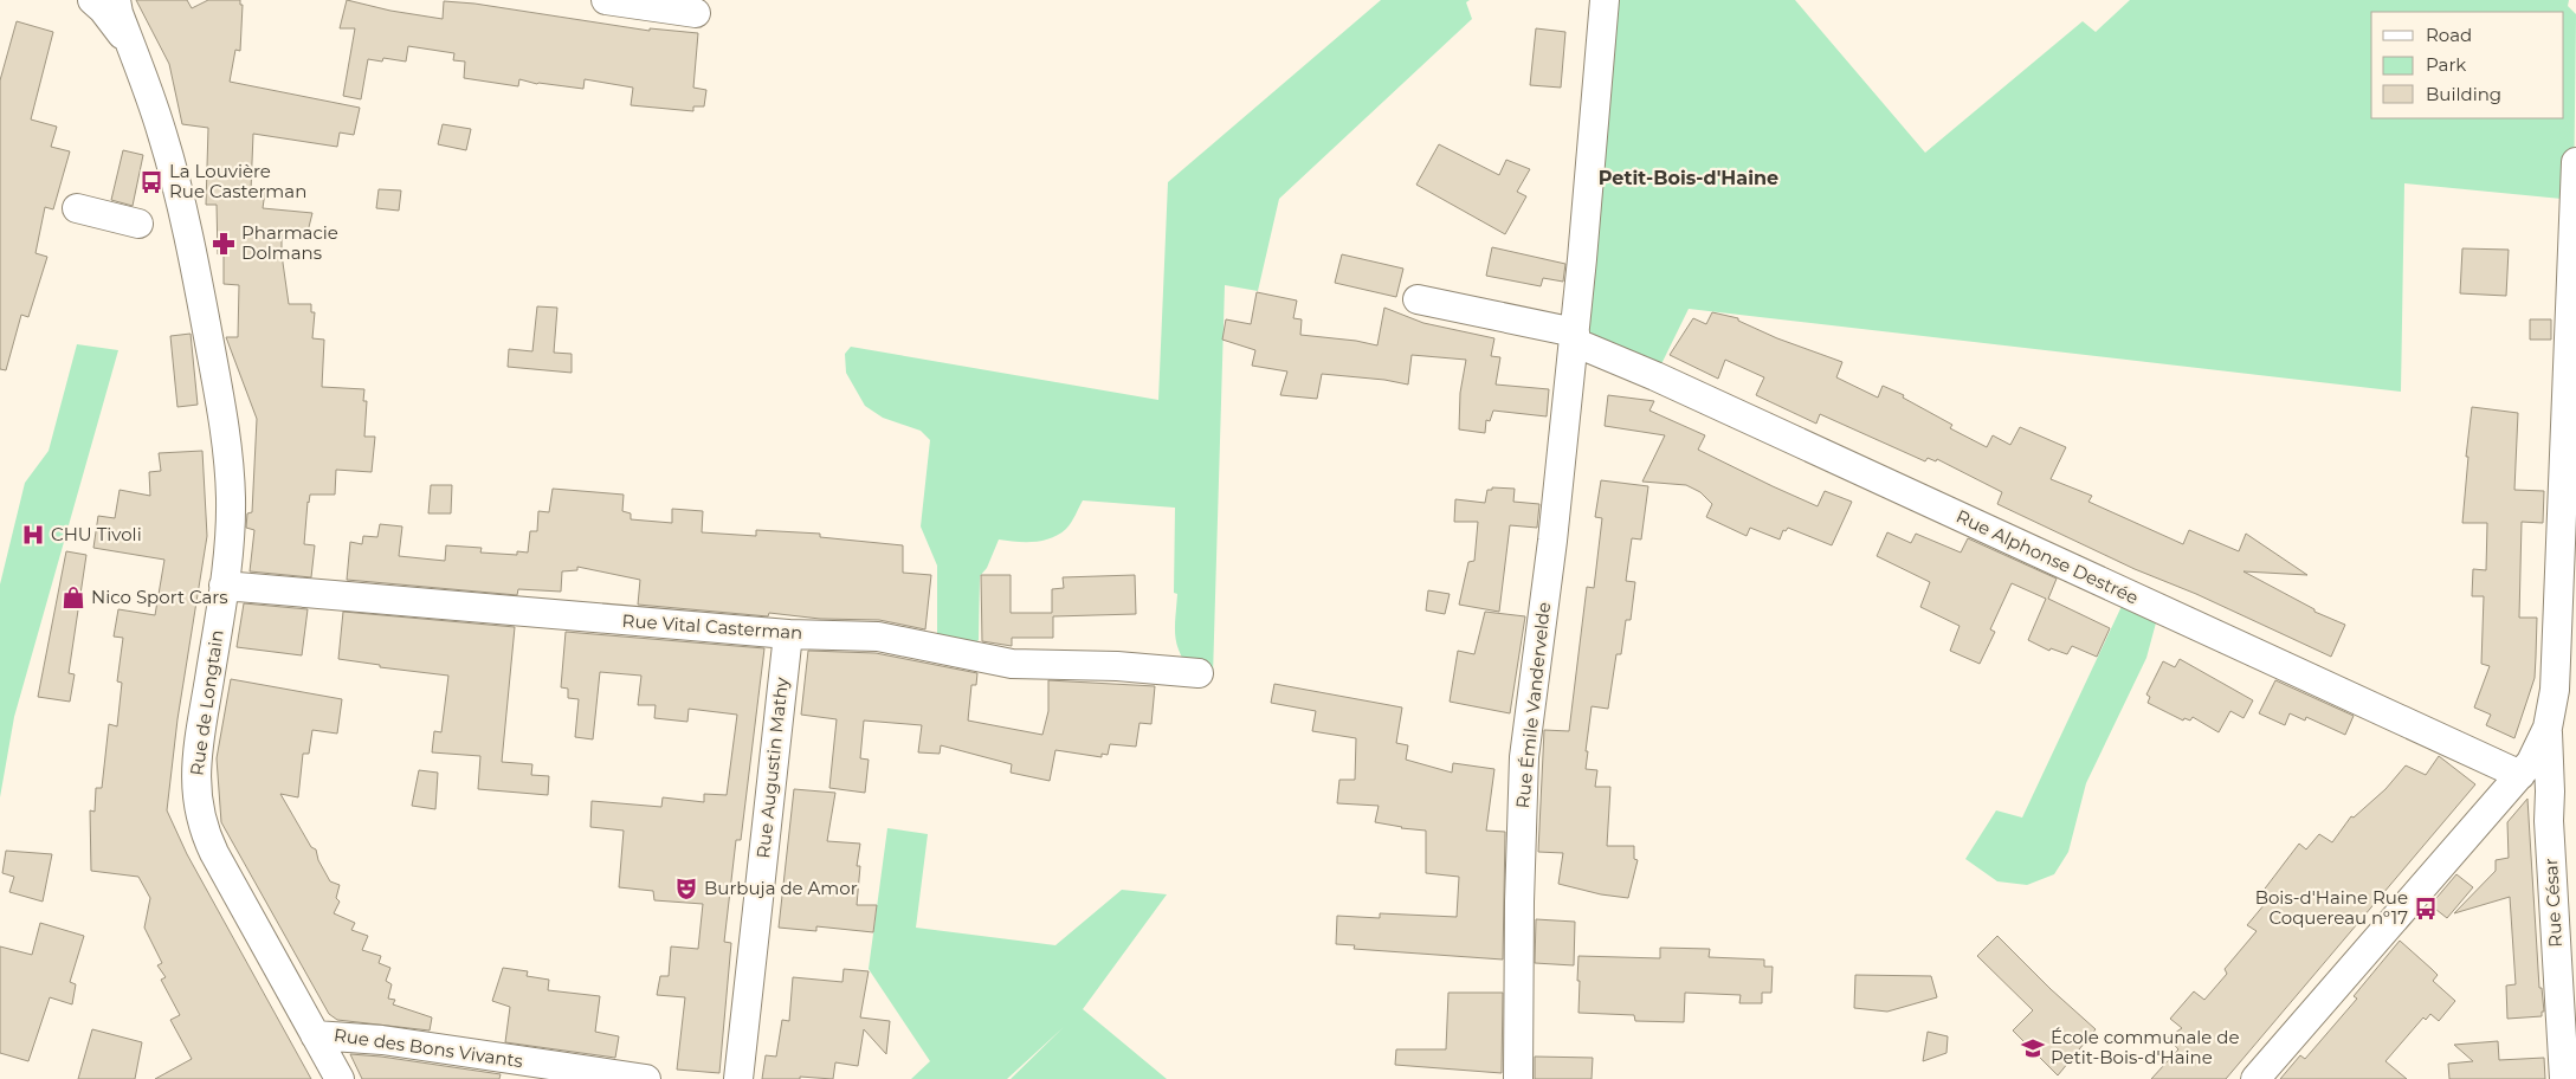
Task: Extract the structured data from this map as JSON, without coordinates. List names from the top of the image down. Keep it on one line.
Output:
{"streets":{"street":["Rue Alphonse Destrée","Rue Vital Casterman","Rue de Longtain","Rue Émile Vandervelde","Rue Augustin Mathy","Rue César","Rue des Bons Vivants"]},"crossings":[["Rue Alphonse Destrée","Rue Émile Vandervelde"],["Rue Vital Casterman","Rue de Longtain"],["Rue Vital Casterman","Rue Augustin Mathy"],["Rue de Longtain","Rue des Bons Vivants"]],"districts":["Petit-Bois-d'Haine"],"places":{"bus stop":["La Louvière Rue Casterman","Bois-d'Haine Rue Coquereau n°17"],"pharmacy":["Pharmacie Dolmans"],"hospital":["CHU Tivoli"],"shop":["Nico Sport Cars"],"theatre":["Burbuja de Amor"],"school or university":["École communale de Petit-Bois-d'Haine"]},"legend":["Road","Park","Building"]}
